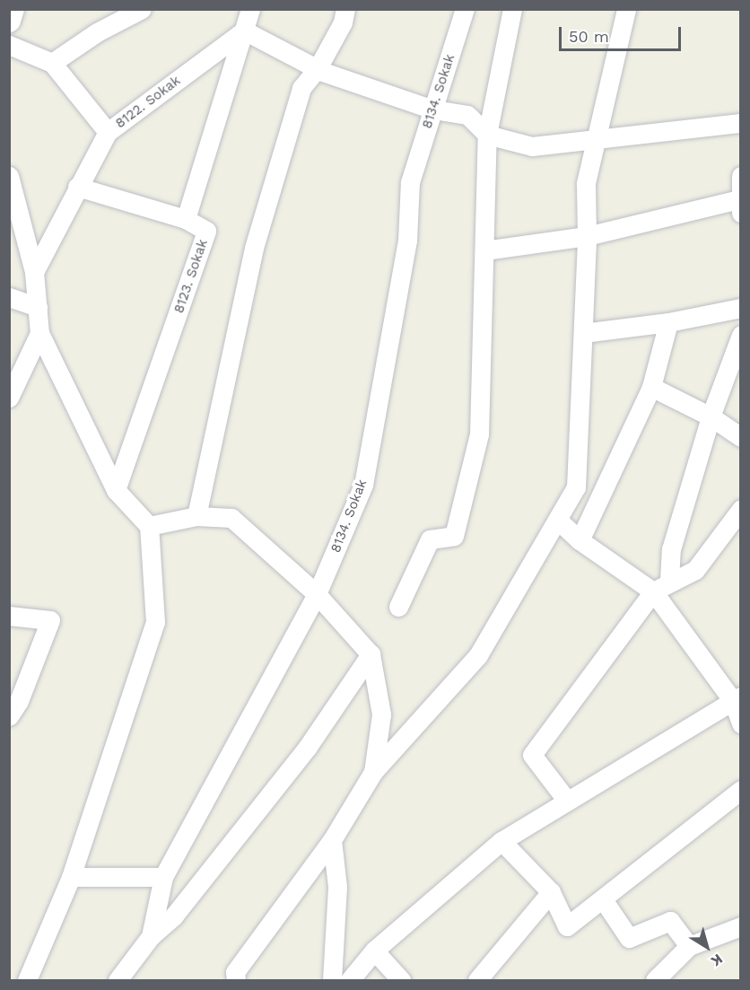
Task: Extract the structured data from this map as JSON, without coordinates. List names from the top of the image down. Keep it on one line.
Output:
{"streets":{"street":["8134. Sokak","8122. Sokak","8123. Sokak"]},"scale_bar":"50 m","north":"bottom right"}
